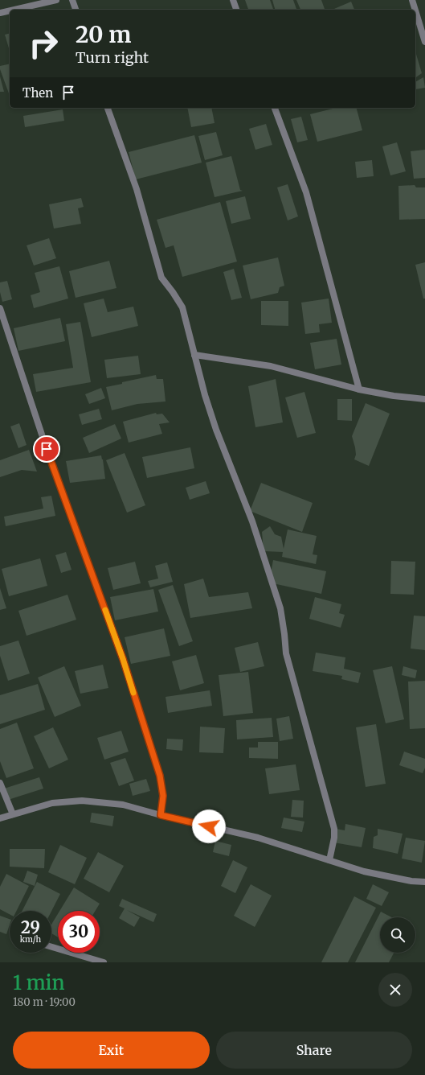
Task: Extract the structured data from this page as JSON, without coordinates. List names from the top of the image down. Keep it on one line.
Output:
{"page":{"turn":["20 m","Turn right"],"then":"Then","speed":"29 km/h","limit":"30","heading":["1 min","180 m · 19:00"],"buttons":["Exit","Share"]}}
